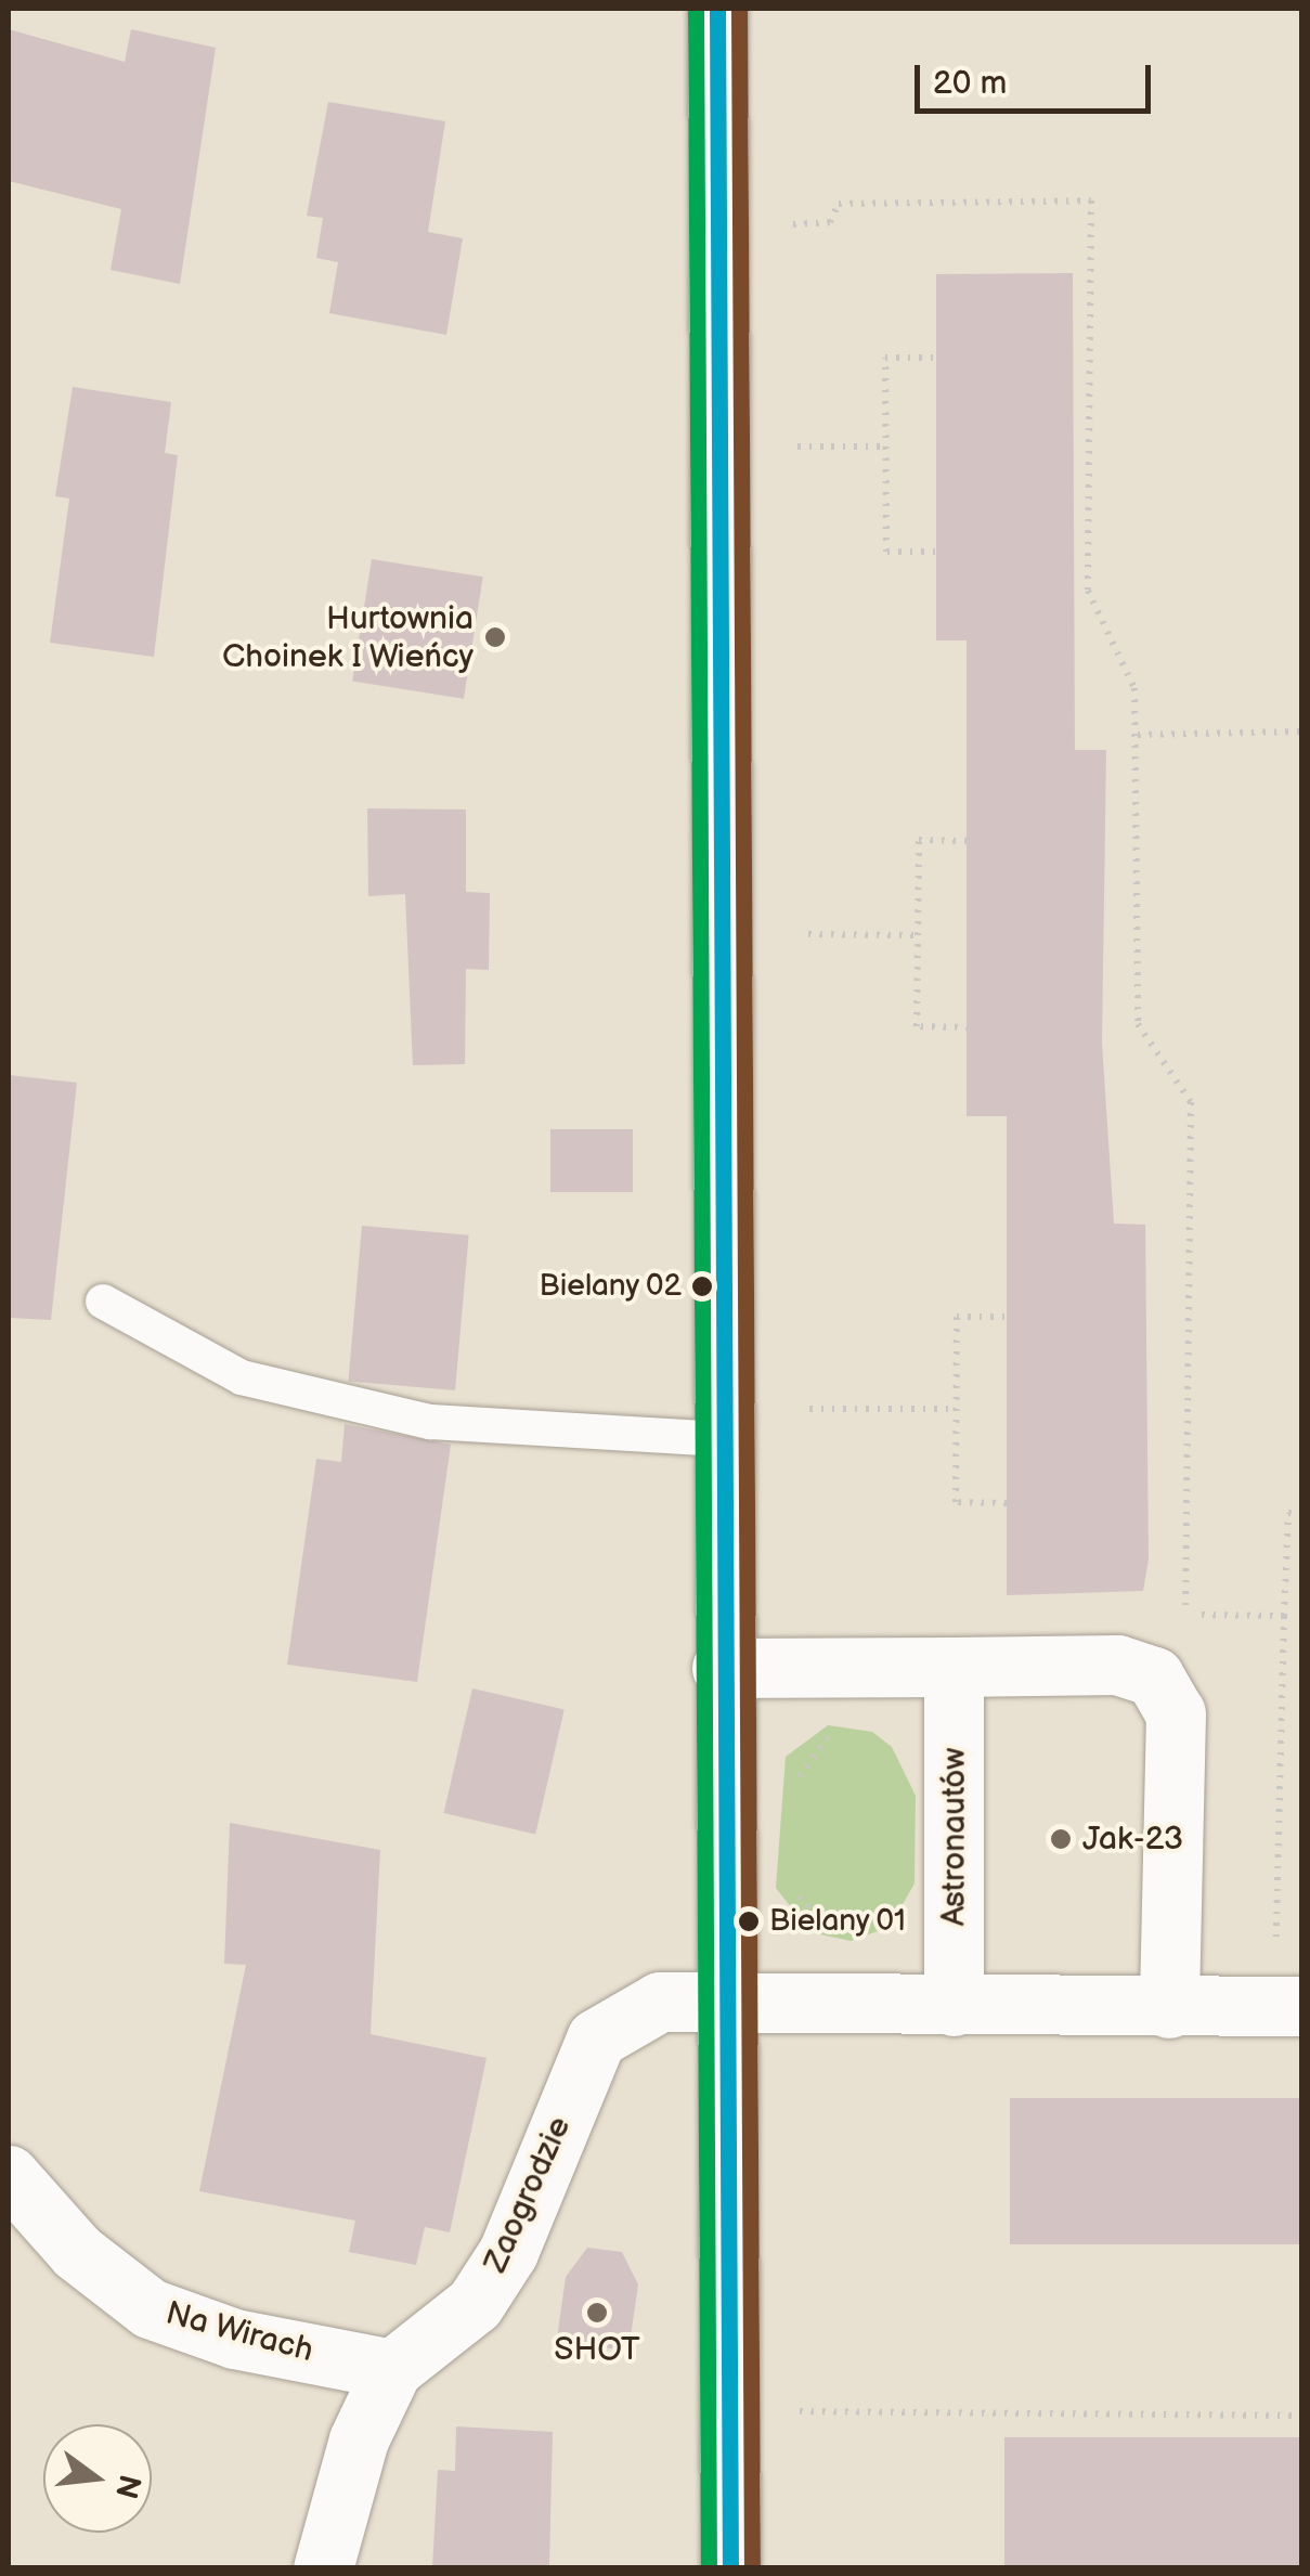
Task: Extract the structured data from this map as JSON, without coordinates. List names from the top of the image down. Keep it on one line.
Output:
{"streets":{"street":["Astronautów","Zaogrodzie","Na Wirach"]},"crossings":[["Zaogrodzie","Na Wirach"]],"places":["Hurtownia Choinek I Wieńcy","Bielany 02","Jak-23","Bielany 01","SHOT"],"scale_bar":"20 m","north":"right"}
